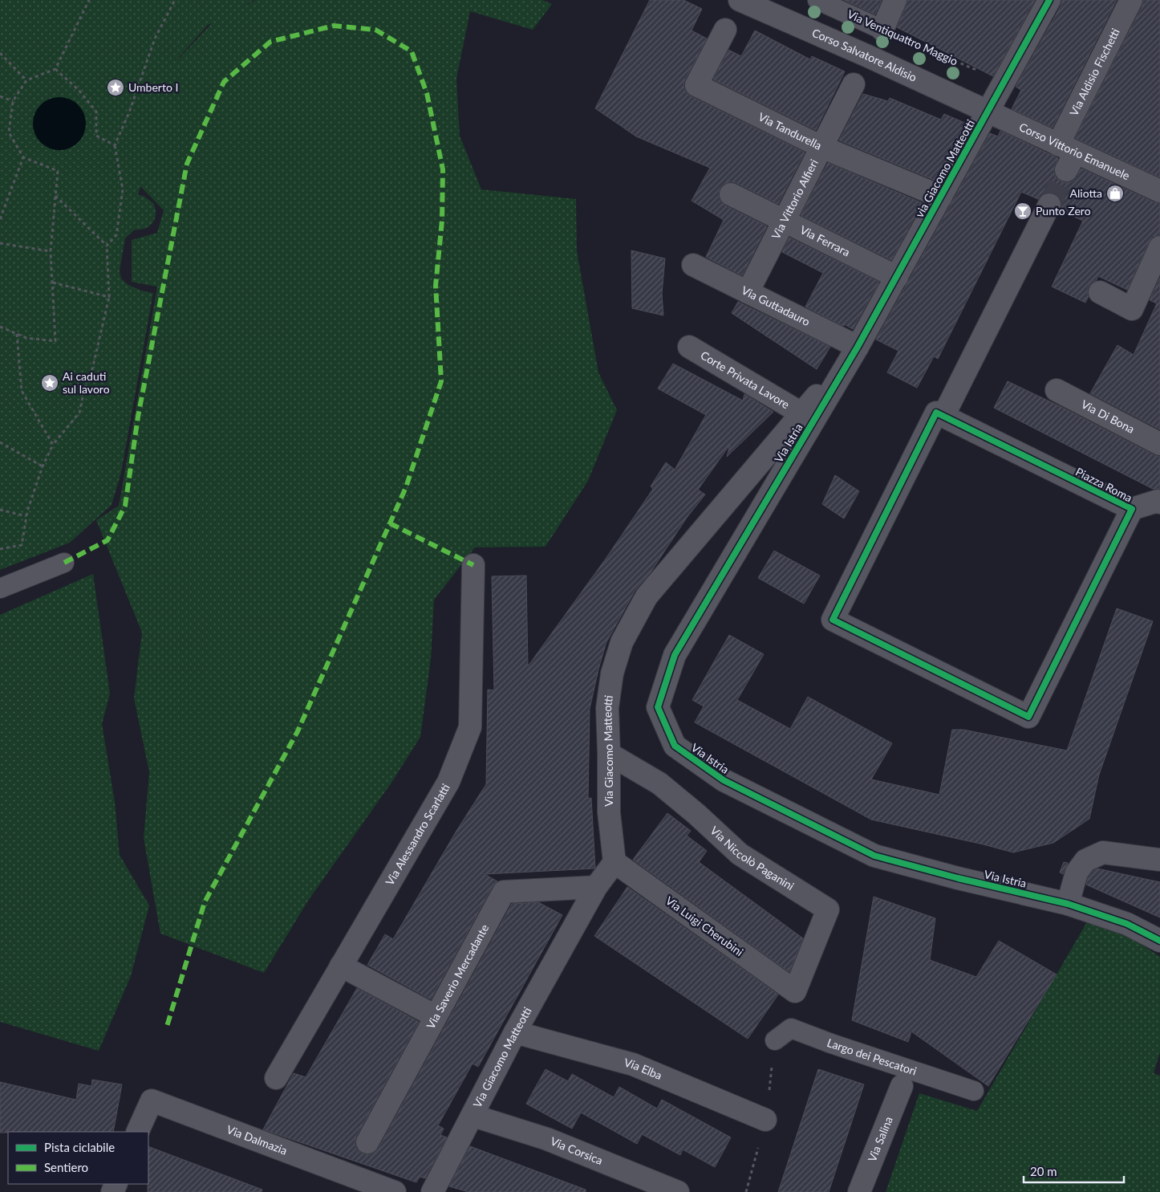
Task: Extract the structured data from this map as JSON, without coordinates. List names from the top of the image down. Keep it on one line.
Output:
{"streets":{"street":["Corso Salvatore Aldisio","Via Aldisio Fischetti","Via Tandurella","Corso Vittorio Emanuele","via Giacomo Matteotti","Via Vittorio Alfieri","Via Ferrara","Via Guttadauro","Corte Privata Lavore","Via Di Bona","Via Istria","Piazza Roma","Via Giacomo Matteotti","Via Alessandro Scarlatti","Via Niccolò Paganini","Via Luigi Cherubini","Via Saverio Mercadante","Via Elba","Via Salina","Via Dalmazia","Via Corsica"],"lane":["Via Ventiquattro Maggio","Largo dei Pescatori"]},"crossings":[["Corso Salvatore Aldisio","Corso Vittorio Emanuele"],["Corso Salvatore Aldisio","via Giacomo Matteotti"],["Via Aldisio Fischetti","Corso Vittorio Emanuele"],["Via Tandurella","via Giacomo Matteotti"],["Via Tandurella","Via Vittorio Alfieri"],["Corso Vittorio Emanuele","via Giacomo Matteotti"],["via Giacomo Matteotti","Via Ferrara"],["via Giacomo Matteotti","Via Guttadauro"],["via Giacomo Matteotti","Via Istria"],["via Giacomo Matteotti","Via Giacomo Matteotti"],["Via Vittorio Alfieri","Via Ferrara"],["Via Vittorio Alfieri","Via Guttadauro"],["Via Guttadauro","Via Istria"],["Via Guttadauro","Via Giacomo Matteotti"],["Corte Privata Lavore","Via Giacomo Matteotti"],["Via Istria","Via Giacomo Matteotti"],["Via Giacomo Matteotti","Via Niccolò Paganini"],["Via Giacomo Matteotti","Via Luigi Cherubini"],["Via Giacomo Matteotti","Via Saverio Mercadante"],["Via Giacomo Matteotti","Via Elba"],["Via Giacomo Matteotti","Via Corsica"],["Via Niccolò Paganini","Via Luigi Cherubini"]],"places":{"place":["Umberto I","Ai caduti sul lavoro"],"shop":["Aliotta"],"bar":["Punto Zero"]},"legend":["Pista ciclabile","Sentiero"],"scale_bar":"20 m"}
